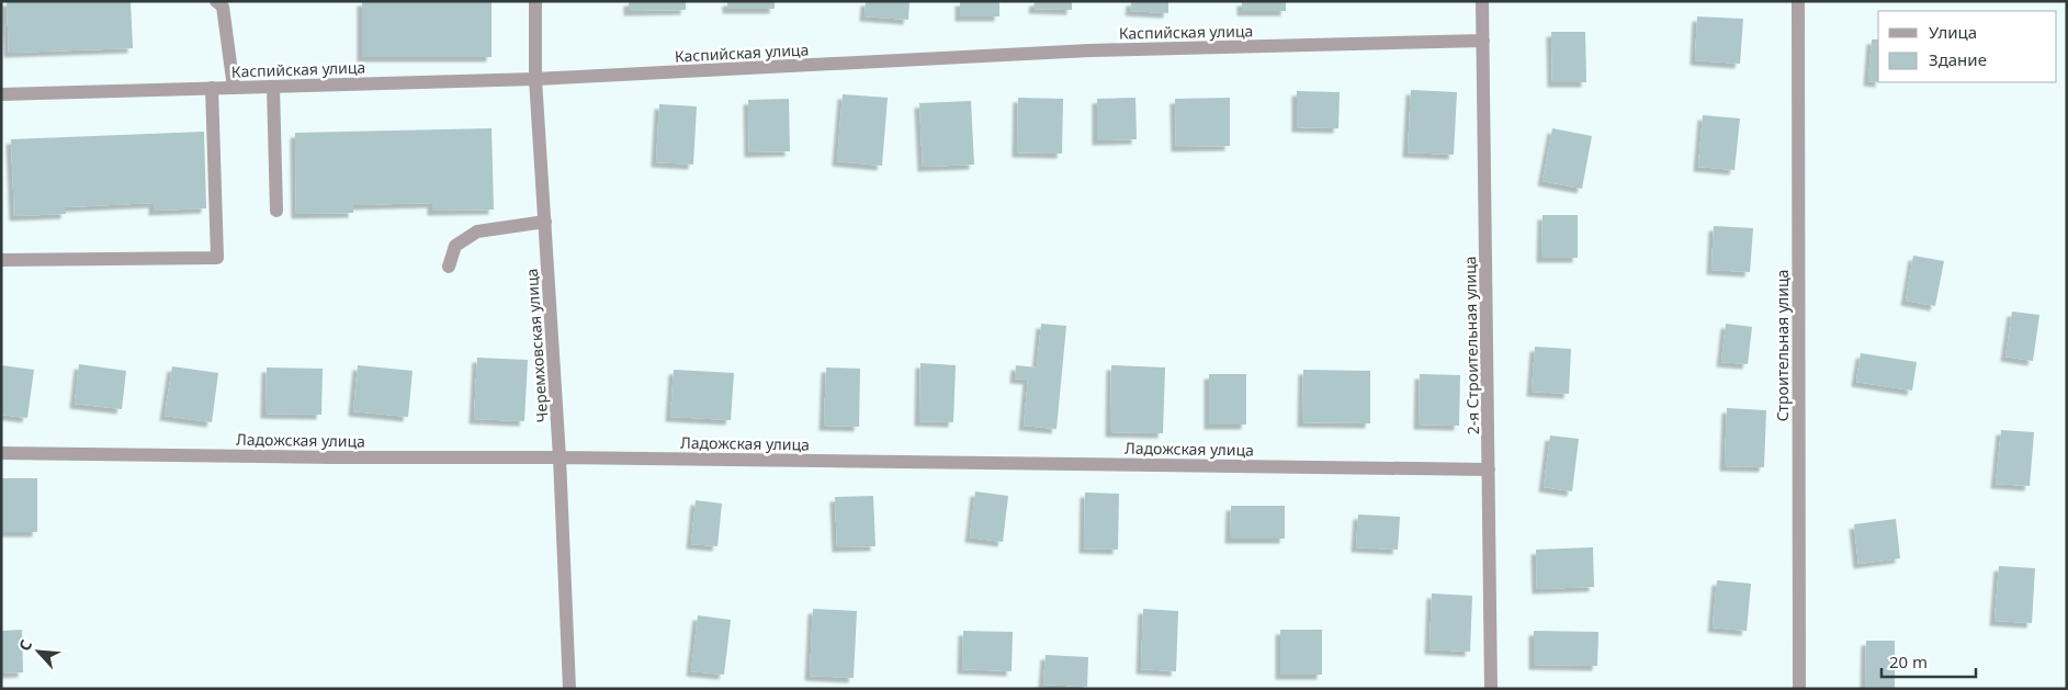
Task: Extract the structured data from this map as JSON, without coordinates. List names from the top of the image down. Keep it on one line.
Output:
{"streets":{"street":["Каспийская улица","Черемховская улица","2-я Строительная улица","Строительная улица","Ладожская улица"]},"crossings":[["Каспийская улица","Черемховская улица"],["Каспийская улица","2-я Строительная улица"],["Черемховская улица","Ладожская улица"],["2-я Строительная улица","Ладожская улица"]],"legend":["Улица","Здание"],"scale_bar":"20 m","north":"top left"}
